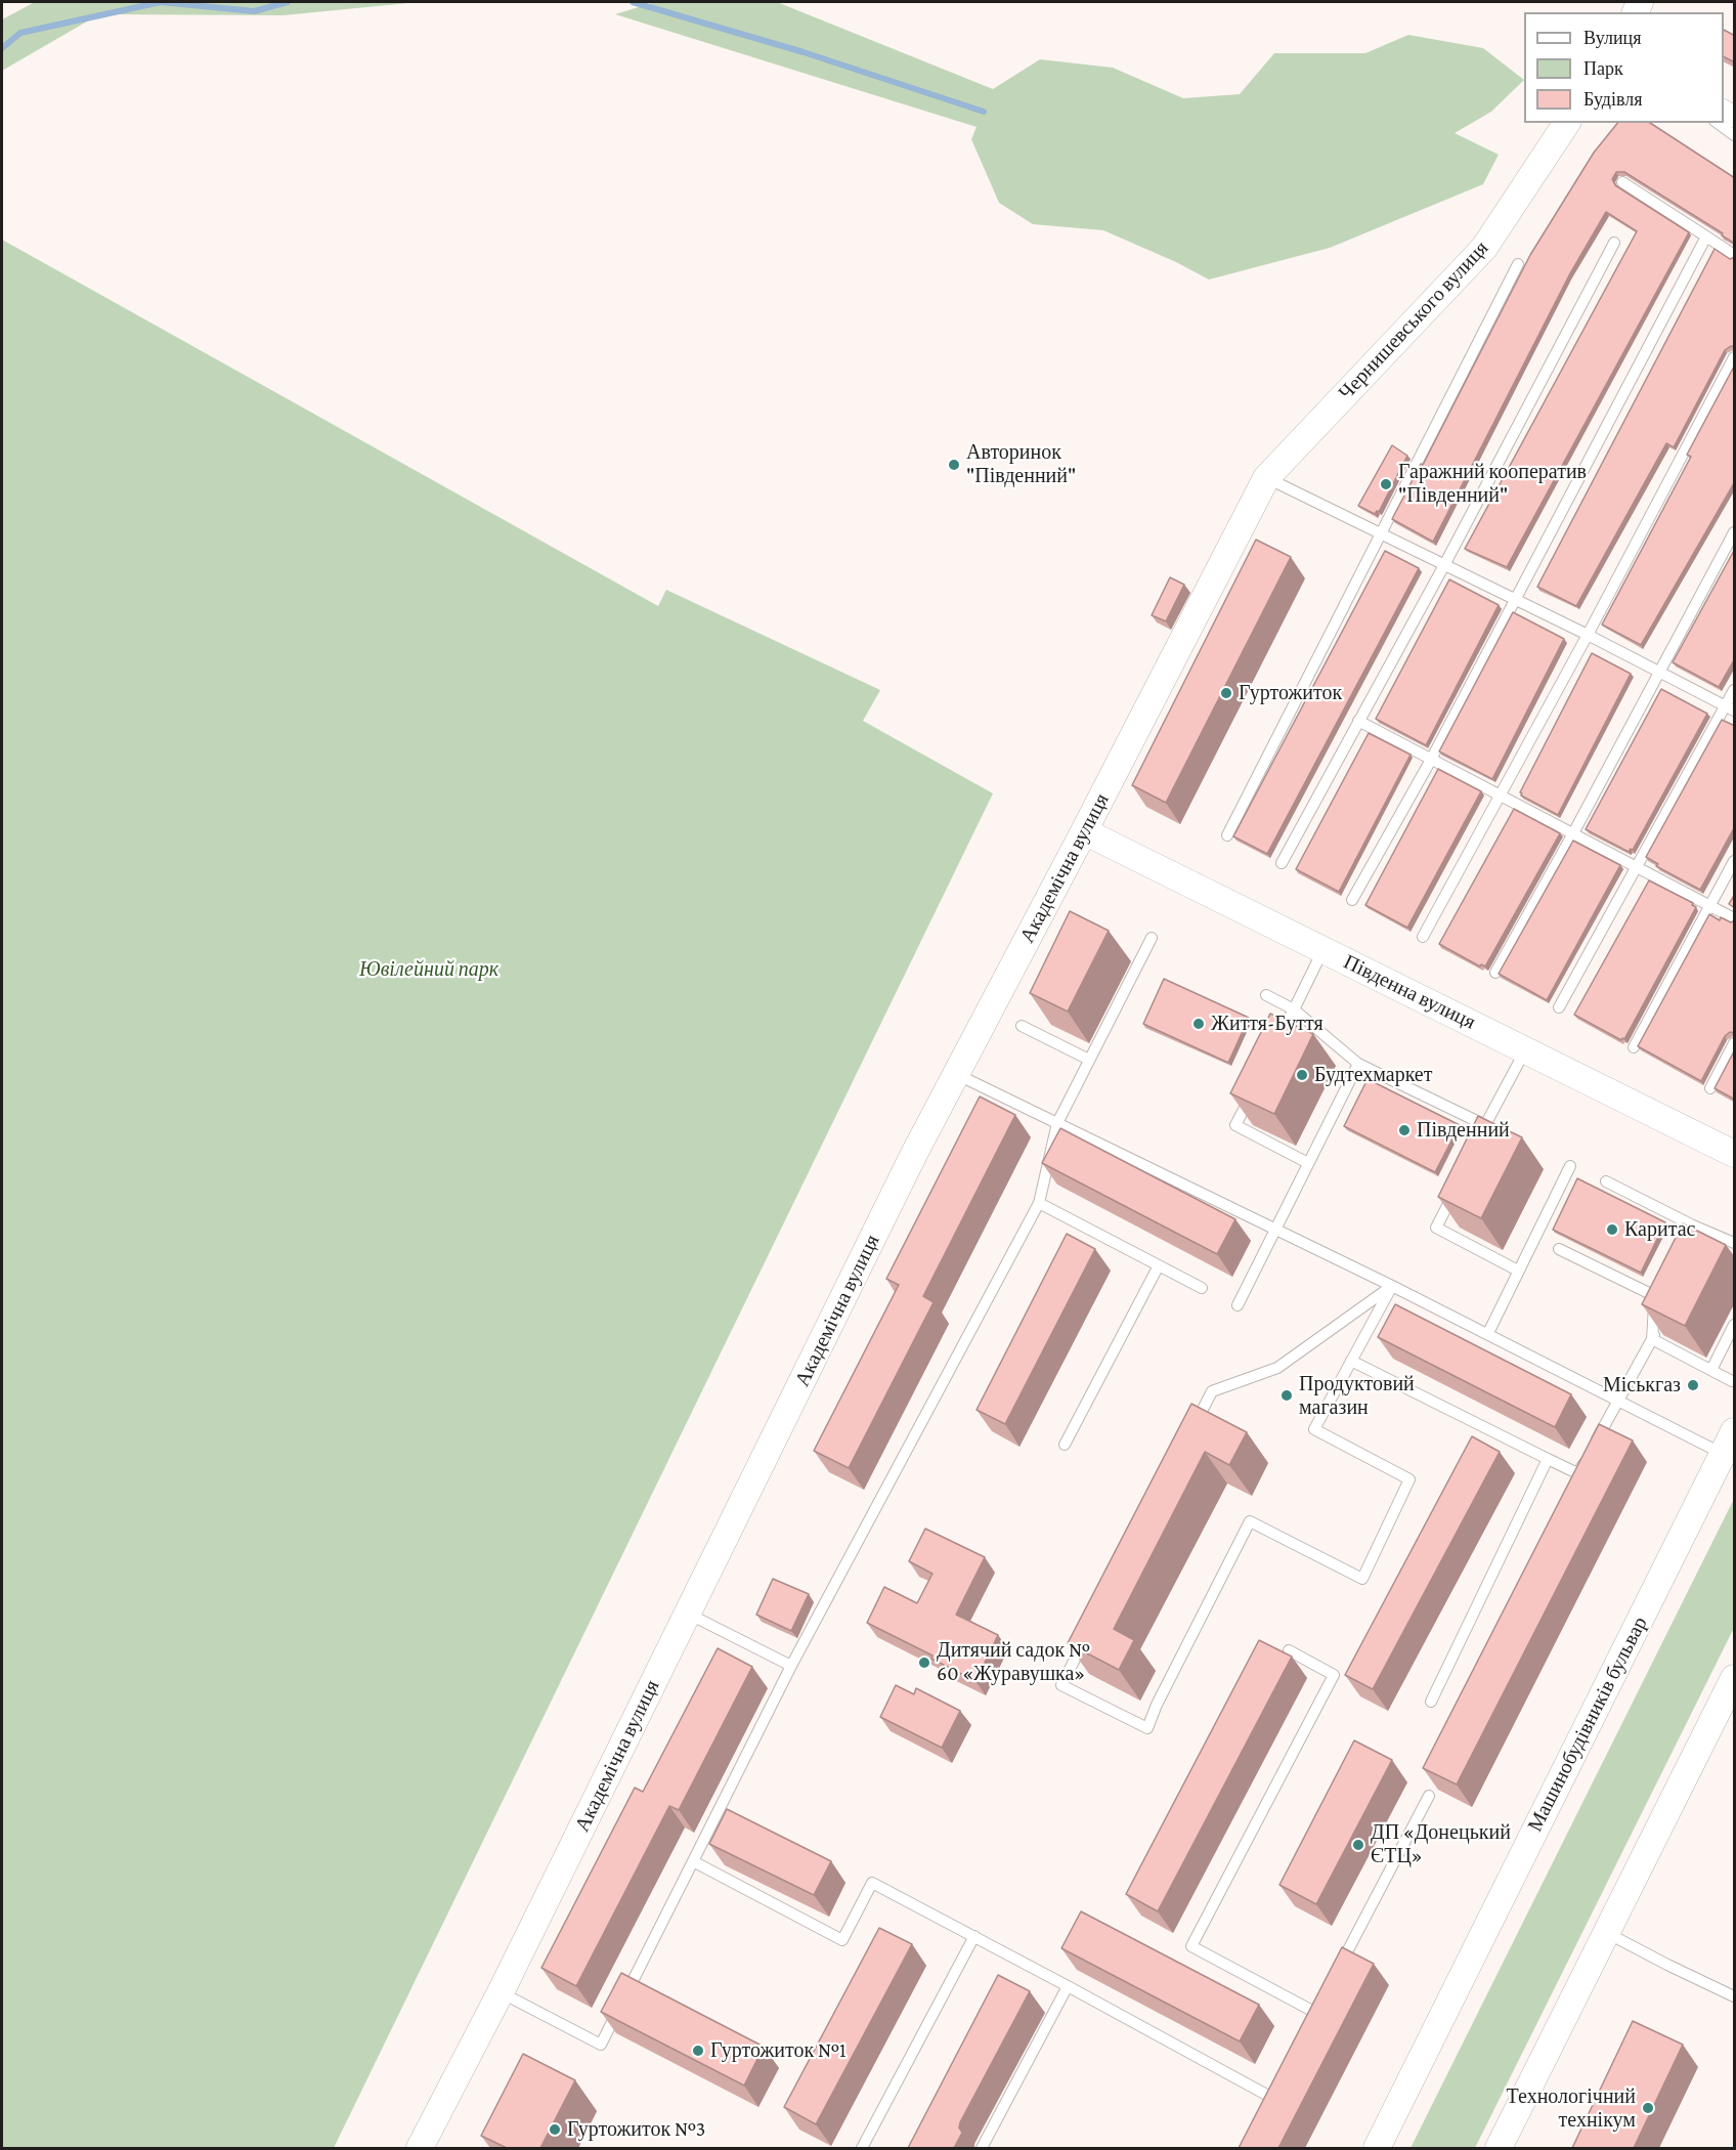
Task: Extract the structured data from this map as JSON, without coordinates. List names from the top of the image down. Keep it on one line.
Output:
{"streets":{"street":["Чернишевського вулиця","Академічна вулиця","Південна вулиця","Машинобудівників бульвар"]},"crossings":[["Чернишевського вулиця","Академічна вулиця"],["Академічна вулиця","Південна вулиця"]],"parks":["Ювілейний парк"],"places":["Авторинок \"Південний\"","Гаражний кооператив \"Південний\"","Гуртожиток","Життя-Буття","Будтехмаркет","Південний","Каритас","Міськгаз","Продуктовий магазин","Дитячий садок № 60 «Журавушка»","ДП «Донецький ЄТЦ»","Гуртожиток №1","Технологічний технікум","Гуртожиток №3"],"legend":["Вулиця","Парк","Будівля"]}
